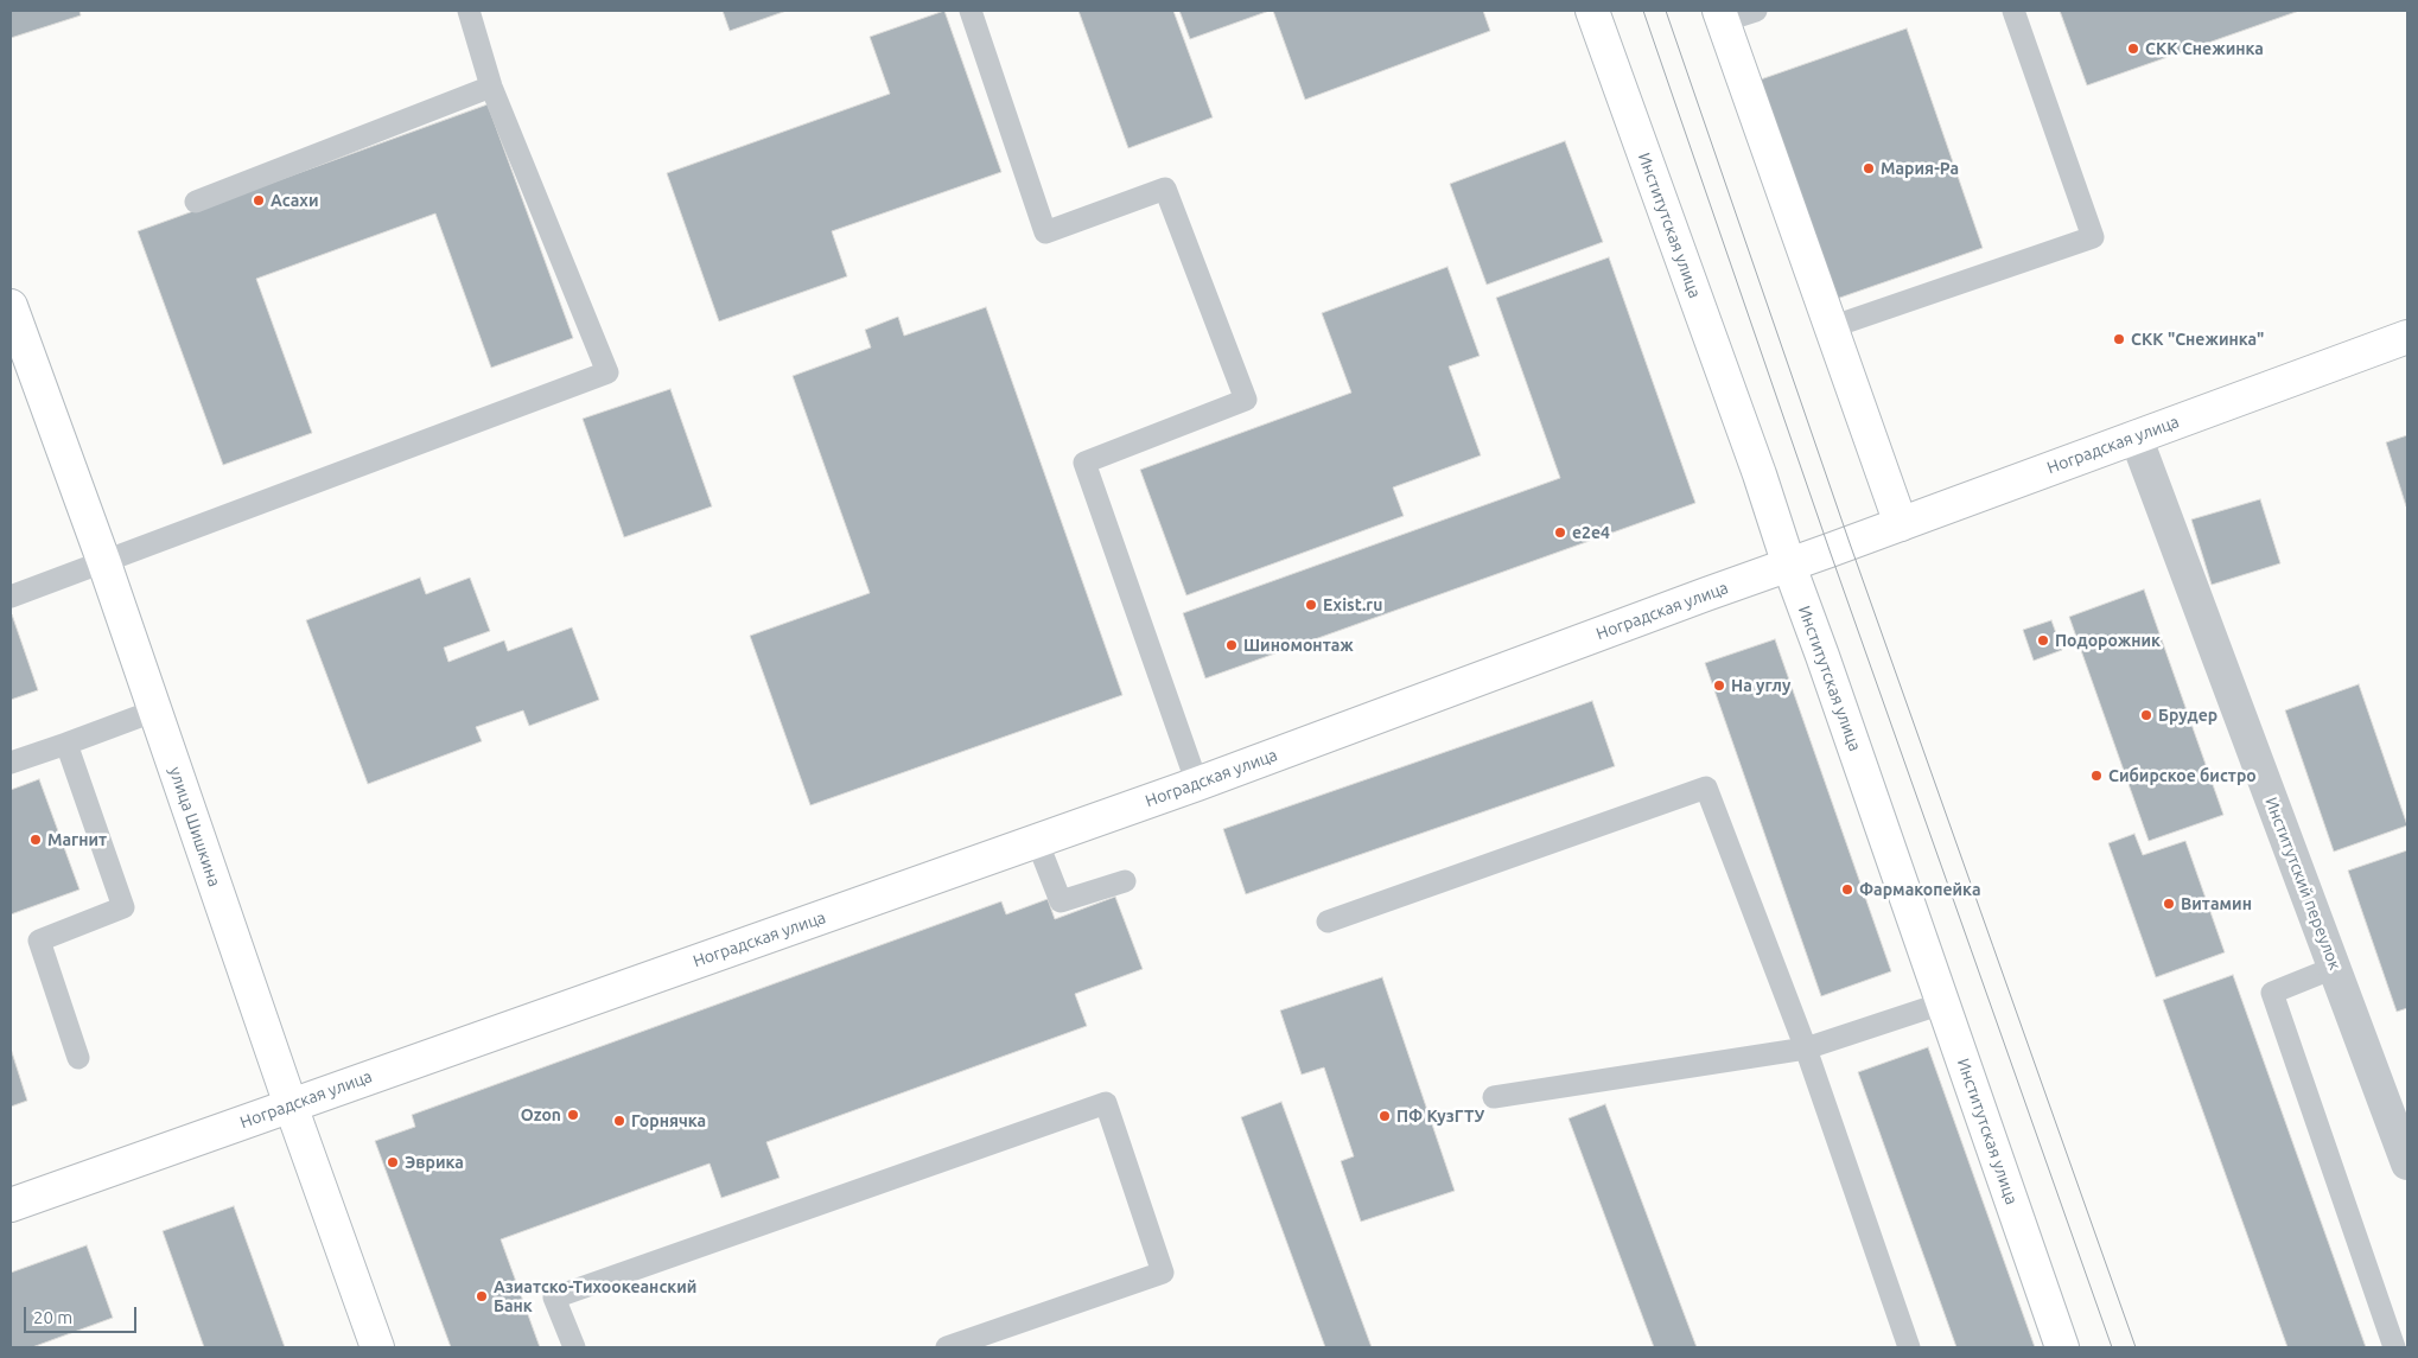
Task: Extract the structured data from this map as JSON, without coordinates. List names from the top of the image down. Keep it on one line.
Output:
{"streets":{"main road":["Институтская улица","Ноградская улица","улица Шишкина"],"street":["Институтский переулок"]},"crossings":[["Институтская улица","Ноградская улица"],["Ноградская улица","улица Шишкина"],["Ноградская улица","Институтский переулок"]],"places":["СКК Снежинка","Мария-Ра","Асахи","СКК \"Снежинка\"","e2e4","Exist.ru","Подорожник","Шиномонтаж","На углу","Брудер","Сибирское бистро","Магнит","Фармакопейка","Витамин","Ozon","ПФ КузГТУ","Горнячка","Эврика","Азиатско-Тихоокеанский Банк"],"scale_bar":"20 m"}
